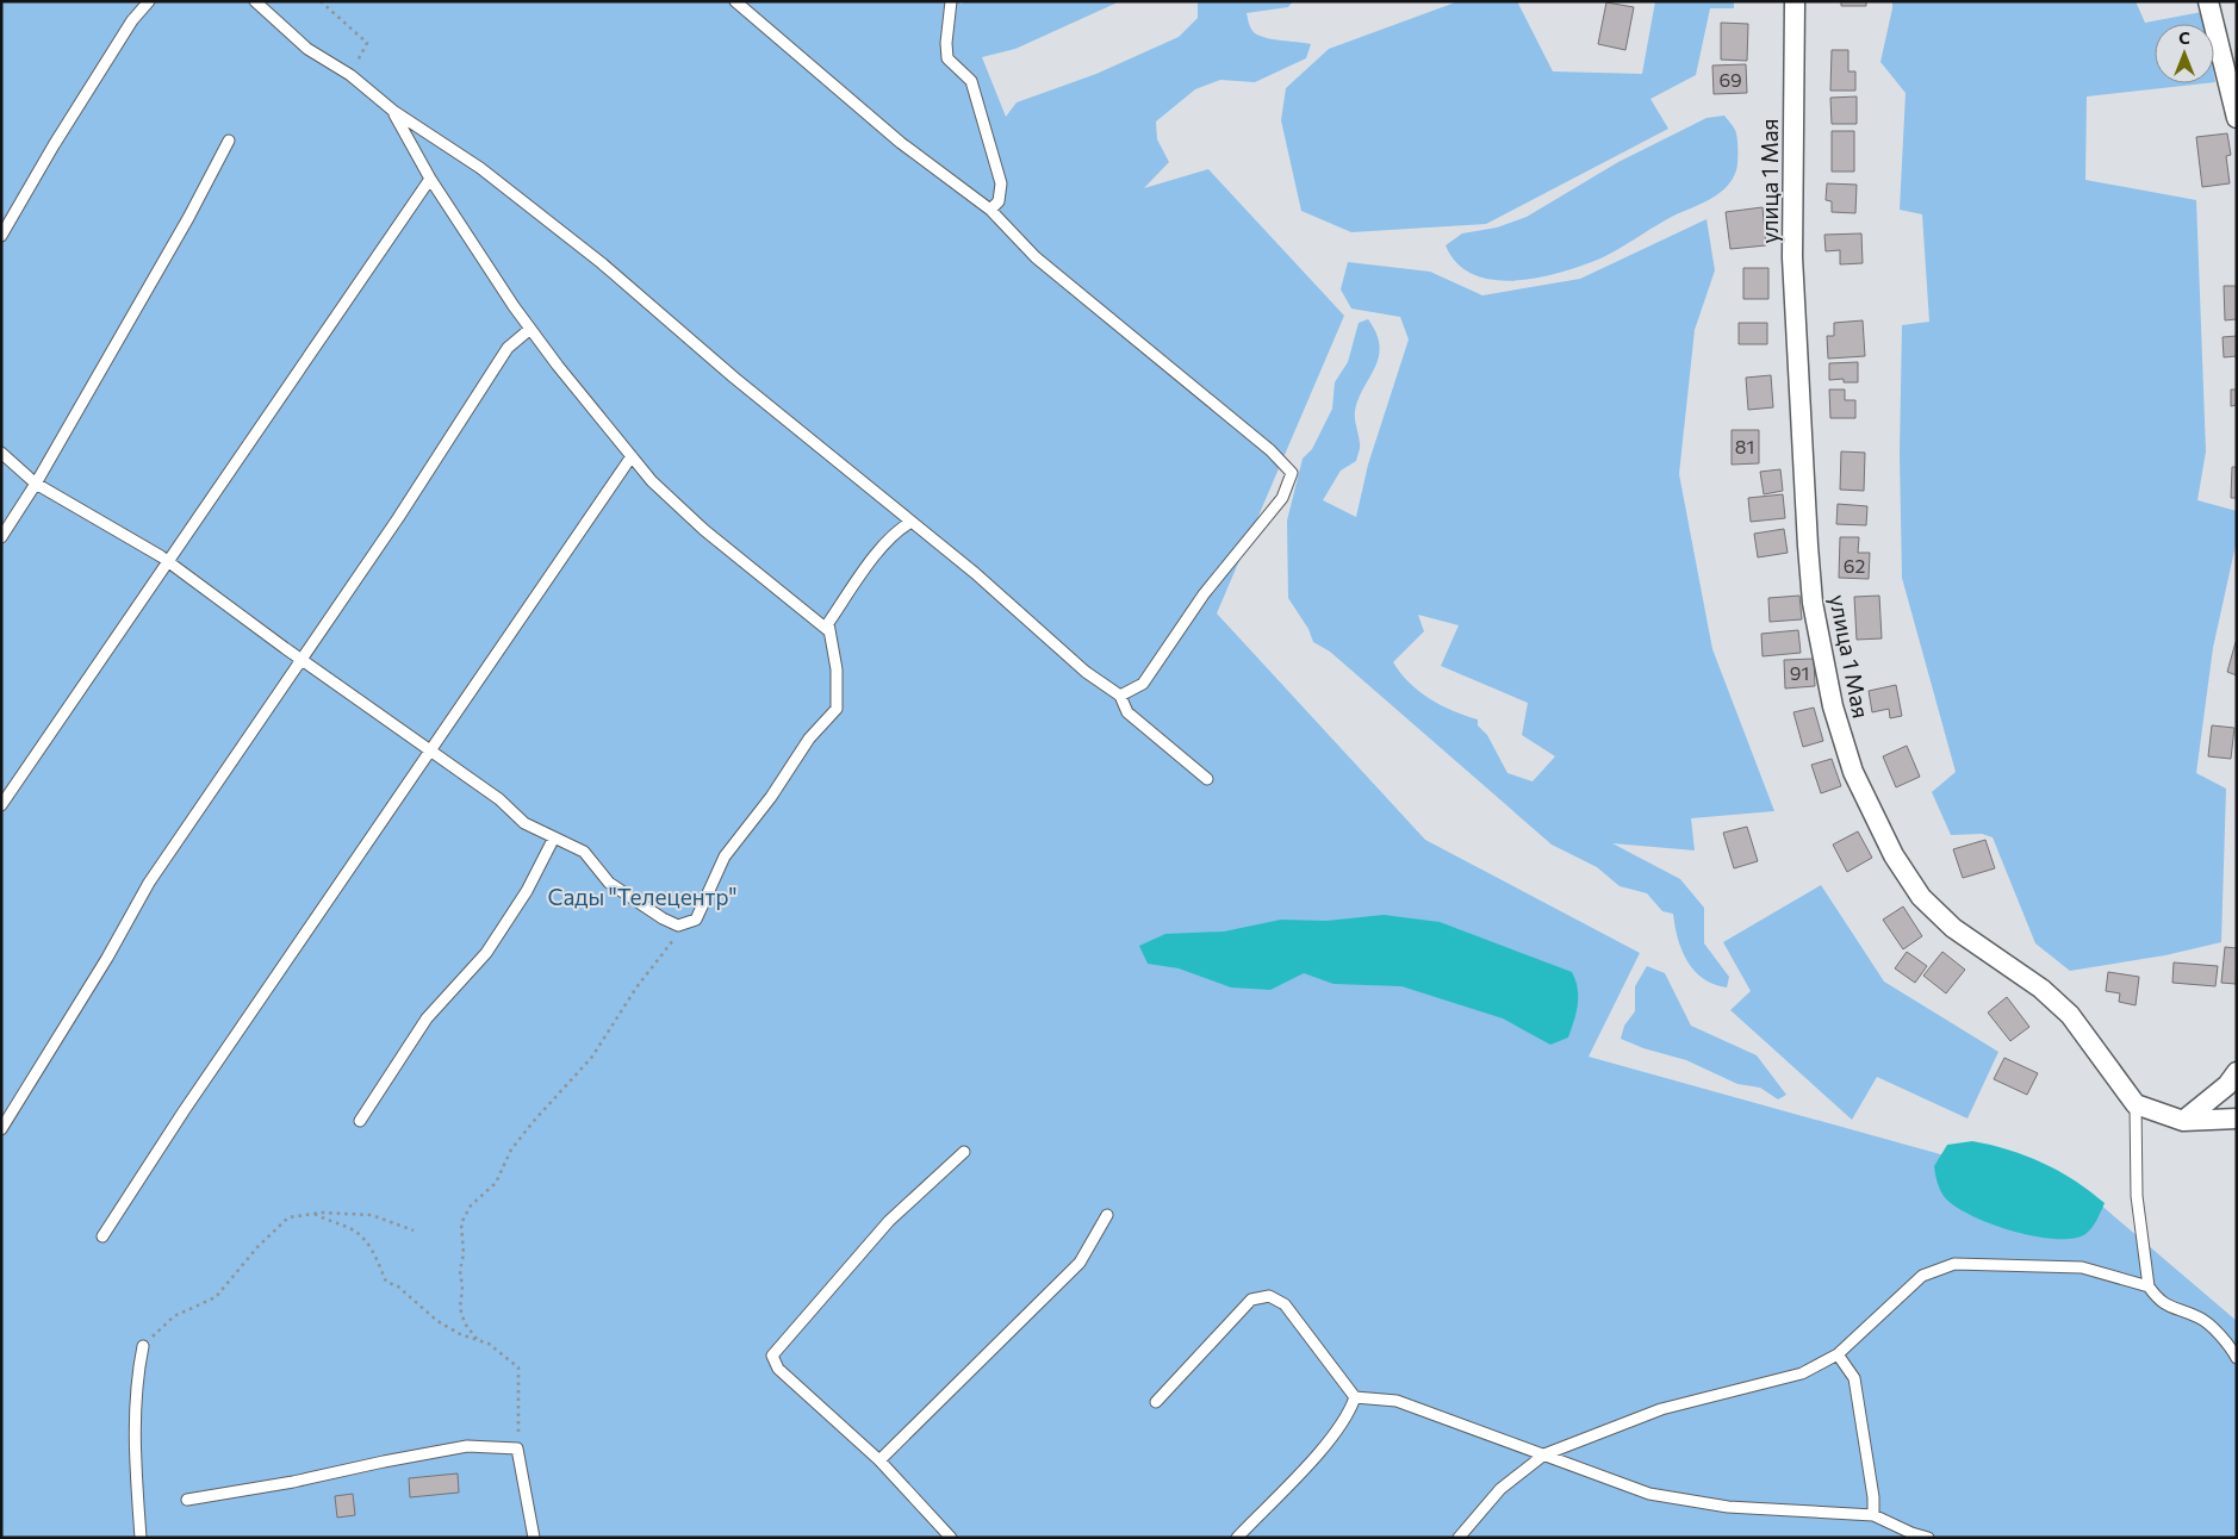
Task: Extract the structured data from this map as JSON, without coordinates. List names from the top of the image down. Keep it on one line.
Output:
{"streets":{"street":["улица 1 Мая"]},"parks":["Сады \"Телецентр\""],"house_numbers":["69","81","62","91"],"north":"top"}
